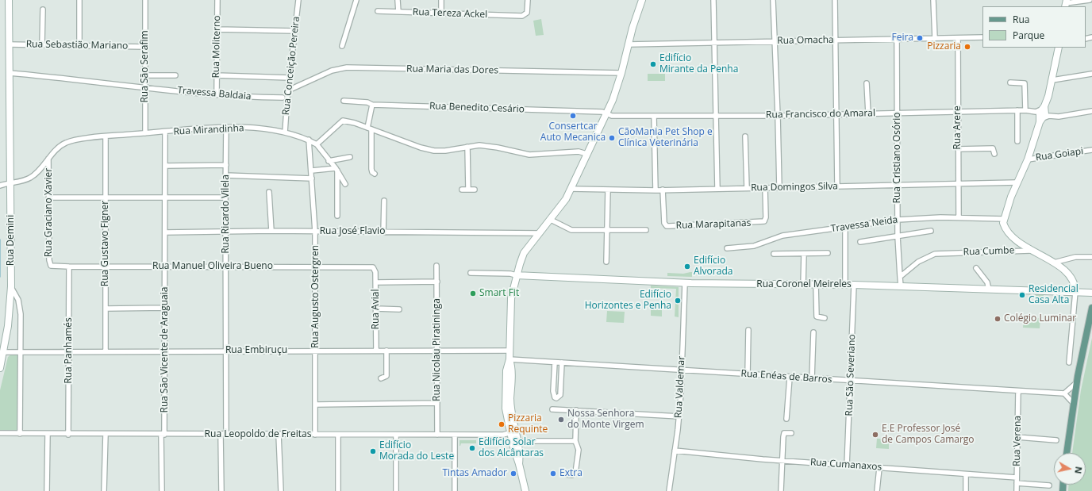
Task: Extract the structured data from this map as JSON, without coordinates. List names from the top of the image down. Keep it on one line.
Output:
{"streets":{"street":["Rua Tereza Ackel","Rua Omacha","Rua Sebastião Mariano","Rua Moliterno","Rua Conceição Pereira","Rua São Serafim","Rua Maria das Dores","Travessa Baldaia","Rua Benedito Cesário","Rua Francisco do Amaral","Rua Arere","Rua Mirandinha","Rua Goiapi","Rua Cristiano Osório","Rua Domingos Silva","Rua Graciano Xavier","Rua Ricardo Vilela","Rua Marapitanas","Travessa Neida","Rua José Flavio","Rua Demini","Rua Gustavo Figner","Rua Cumbe","Rua Manuel Oliveira Bueno","Rua Coronel Meireles","Rua Augusto Ostergren","Rua Avial","Rua São Vicente de Araguaia","Rua Nicolau Piratininga","Rua Panhamés","Rua Embiruçu","Rua São Severiano","Rua Enéas de Barros","Rua Valdemar","Rua Leopoldo de Freitas","Rua Verena","Rua Cumanaxos"]},"crossings":[["Rua Omacha","Rua Arere"],["Rua Omacha","Rua Cristiano Osório"],["Rua Sebastião Mariano","Rua São Serafim"],["Rua Sebastião Mariano","Rua Demini"],["Rua Moliterno","Travessa Baldaia"],["Rua Conceição Pereira","Rua Maria das Dores"],["Rua Conceição Pereira","Rua Mirandinha"],["Rua São Serafim","Travessa Baldaia"],["Rua São Serafim","Rua Mirandinha"],["Travessa Baldaia","Rua Demini"],["Rua Benedito Cesário","Rua Francisco do Amaral"],["Rua Francisco do Amaral","Rua Arere"],["Rua Francisco do Amaral","Rua Cristiano Osório"],["Rua Arere","Rua Domingos Silva"],["Rua Arere","Travessa Neida"],["Rua Mirandinha","Rua Graciano Xavier"],["Rua Mirandinha","Rua Ricardo Vilela"],["Rua Mirandinha","Rua Demini"],["Rua Mirandinha","Rua Gustavo Figner"],["Rua Mirandinha","Rua Augusto Ostergren"],["Rua Mirandinha","Rua São Vicente de Araguaia"],["Rua Cristiano Osório","Rua Domingos Silva"],["Rua Cristiano Osório","Travessa Neida"],["Rua Cristiano Osório","Rua Cumbe"],["Rua Domingos Silva","Rua Marapitanas"],["Rua Graciano Xavier","Rua Manuel Oliveira Bueno"],["Rua Ricardo Vilela","Rua José Flavio"],["Rua Ricardo Vilela","Rua Manuel Oliveira Bueno"],["Rua Ricardo Vilela","Rua Embiruçu"],["Rua Ricardo Vilela","Rua Leopoldo de Freitas"],["Rua José Flavio","Rua Augusto Ostergren"],["Rua José Flavio","Rua São Vicente de Araguaia"],["Rua Demini","Rua Embiruçu"],["Rua Demini","Rua Leopoldo de Freitas"],["Rua Gustavo Figner","Rua Manuel Oliveira Bueno"],["Rua Gustavo Figner","Rua Embiruçu"],["Rua Cumbe","Rua Coronel Meireles"],["Rua Manuel Oliveira Bueno","Rua Augusto Ostergren"],["Rua Manuel Oliveira Bueno","Rua Avial"],["Rua Manuel Oliveira Bueno","Rua São Vicente de Araguaia"],["Rua Manuel Oliveira Bueno","Rua Panhamés"],["Rua Coronel Meireles","Rua São Severiano"],["Rua Coronel Meireles","Rua Valdemar"],["Rua Augusto Ostergren","Rua Embiruçu"],["Rua Augusto Ostergren","Rua Leopoldo de Freitas"],["Rua Avial","Rua Embiruçu"],["Rua São Vicente de Araguaia","Rua Embiruçu"],["Rua São Vicente de Araguaia","Rua Leopoldo de Freitas"],["Rua Nicolau Piratininga","Rua Embiruçu"],["Rua Nicolau Piratininga","Rua Leopoldo de Freitas"],["Rua Panhamés","Rua Embiruçu"],["Rua Panhamés","Rua Leopoldo de Freitas"],["Rua São Severiano","Rua Enéas de Barros"],["Rua São Severiano","Rua Cumanaxos"],["Rua Enéas de Barros","Rua Valdemar"],["Rua Enéas de Barros","Rua Verena"],["Rua Valdemar","Rua Cumanaxos"],["Rua Verena","Rua Cumanaxos"]],"places":["Feira","Pizzaria","Edifício Mirante da Penha","Consertcar Auto Mecanica","CãoMania Pet Shop e Clínica Veterinária","Edifício Alvorada","Smart Fit","Residencial Casa Alta","Edifício Horizontes e Penha","Colégio Luminar","Nossa Senhora do Monte Virgem","Pizzaria Requinte","E.E Professor José de Campos Camargo","Edifício Solar dos Alcântaras","Edifício Morada do Leste","Tintas Amador","Extra"],"legend":["Rua","Parque"],"north":"right"}
